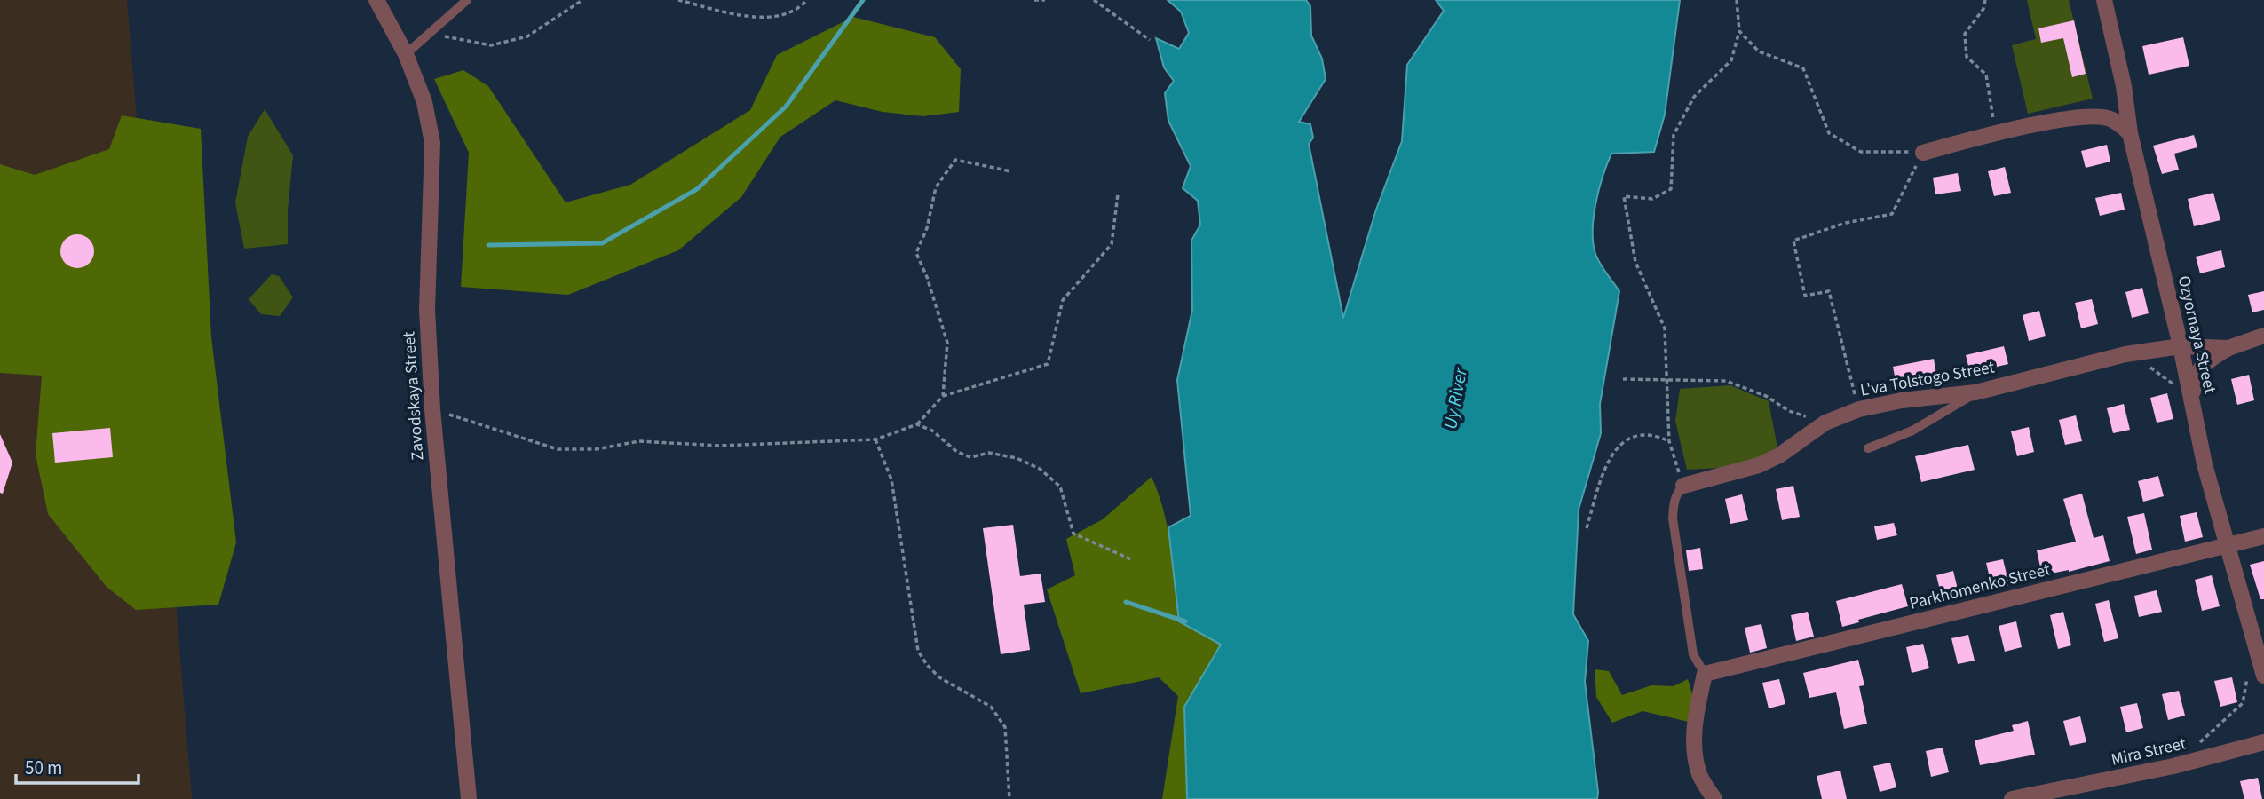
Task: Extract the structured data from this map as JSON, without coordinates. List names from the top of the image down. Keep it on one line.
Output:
{"streets":{"street":["Ozyornaya Street","L'va Tolstogo Street","Zavodskaya Street","Parkhomenko Street","Mira Street"]},"crossings":[["Ozyornaya Street","L'va Tolstogo Street"],["Ozyornaya Street","Parkhomenko Street"]],"water":["Uy River"],"scale_bar":"50 m"}
